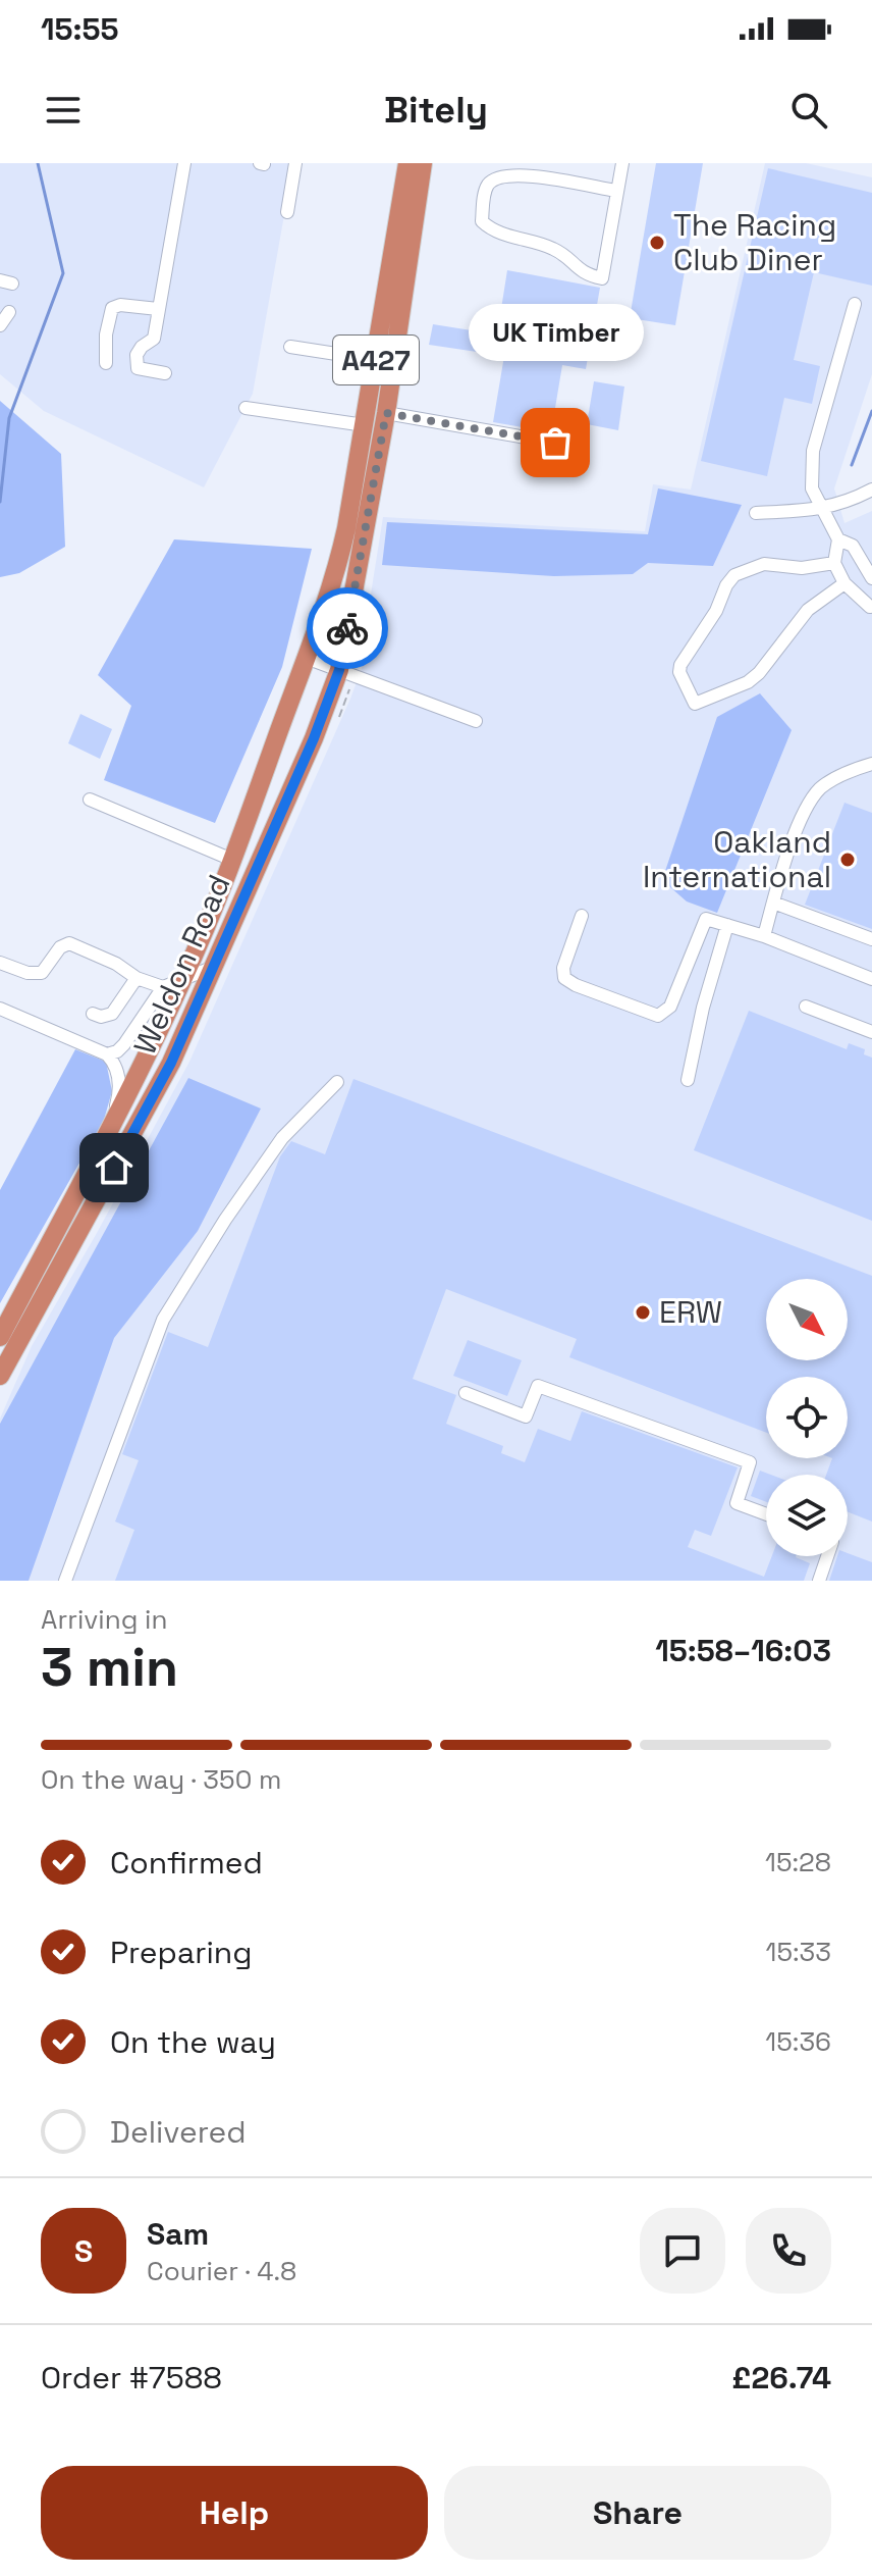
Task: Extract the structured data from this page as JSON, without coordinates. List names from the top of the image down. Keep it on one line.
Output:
{"streets":{"highway":["A427","Weldon Road"]},"crossings":[["A427","Weldon Road"]],"places":["The Racing Club Diner","UK Timber","Oakland International","ERW"],"north":"bottom right","page":{"status":"15:55","header":"Bitely","bubble":"UK Timber","heading":["3 min","Arriving in","15:58–16:03"],"panel":["Sam","Courier · 4.8","Order #7588","£26.74"],"bar":"On the way · 350 m","list":[["Confirmed","15:28"],["Preparing","15:33"],["On the way","15:36"],"Delivered"],"round":"S","buttons":["Help","Share"]}}
